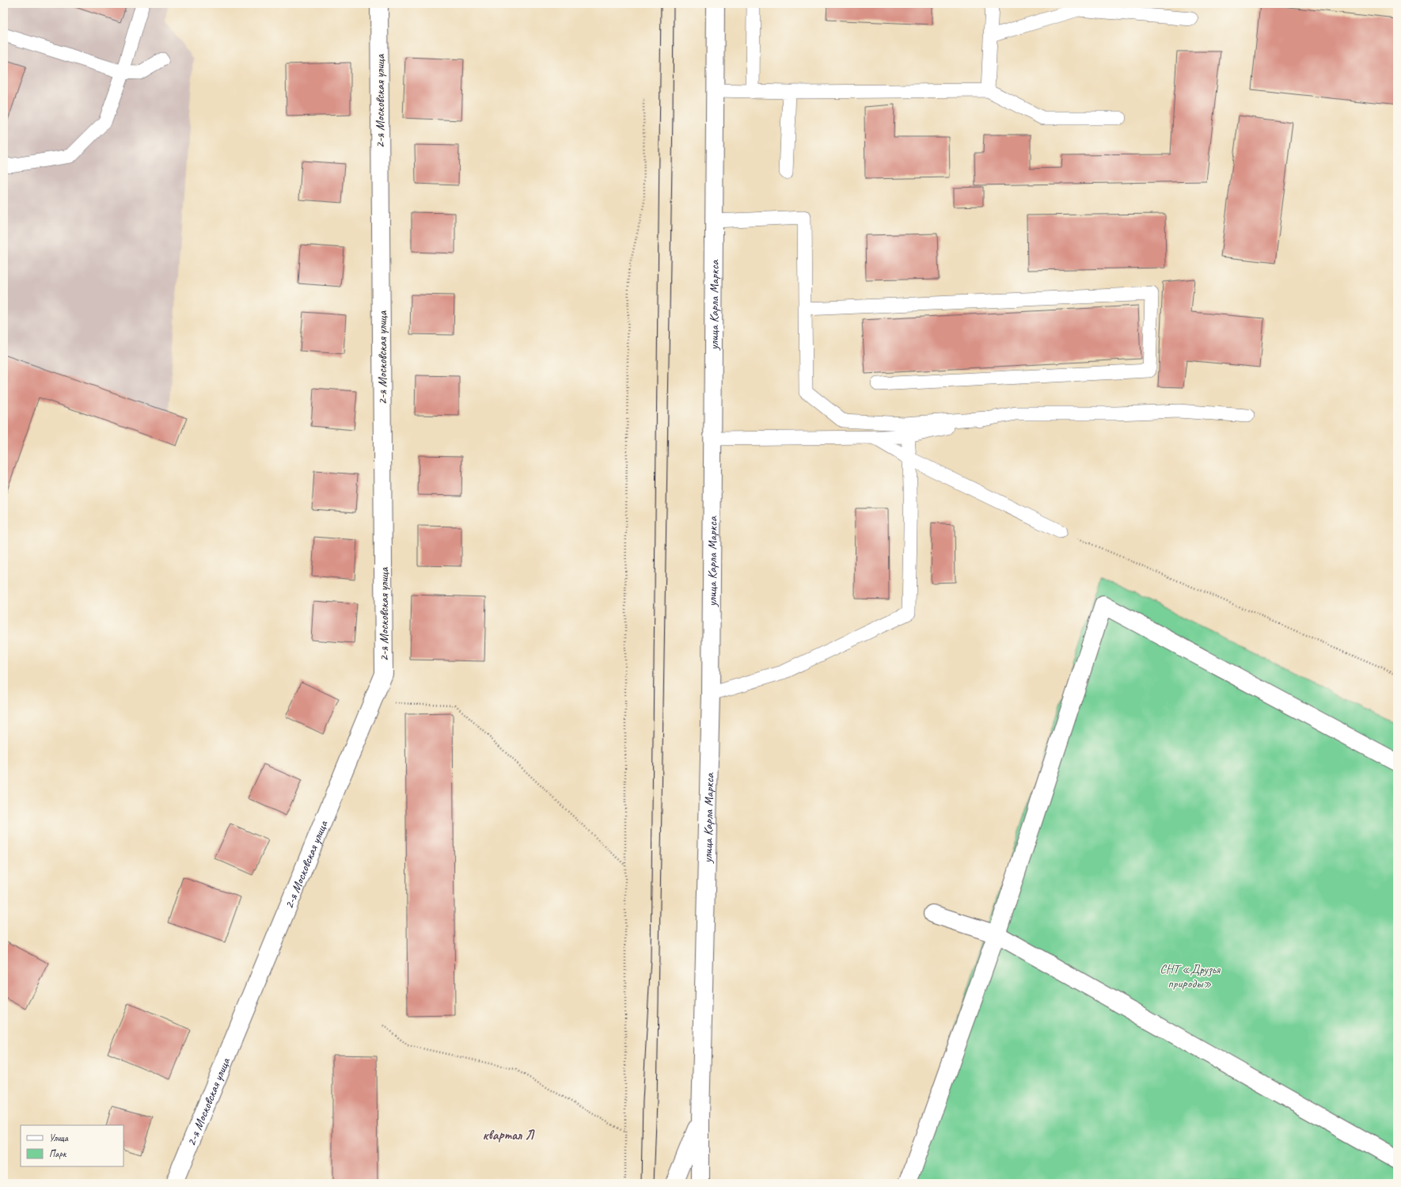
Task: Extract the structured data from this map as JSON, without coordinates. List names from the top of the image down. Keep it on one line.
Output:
{"streets":{"street":["2-я Московская улица","улица Карла Маркса"]},"districts":["квартал Л"],"parks":["СНТ «Друзья природы»"],"legend":["Улица","Парк"]}
